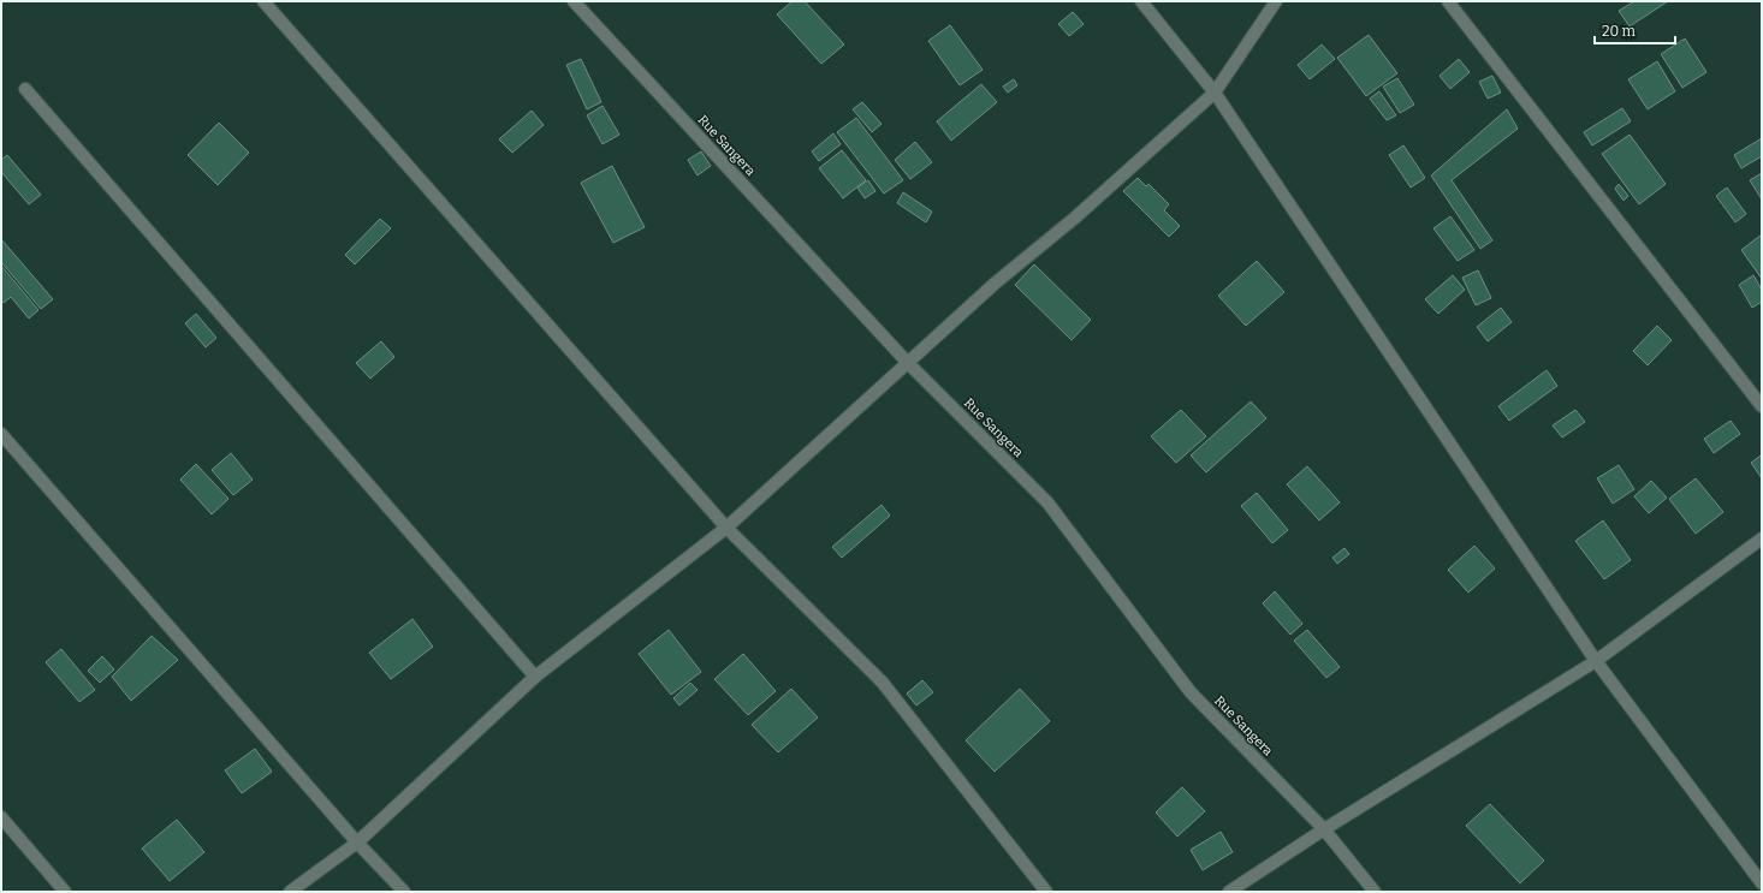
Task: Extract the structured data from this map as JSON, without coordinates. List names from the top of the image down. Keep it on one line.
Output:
{"streets":{"street":["Rue Sangera"]},"scale_bar":"20 m"}
